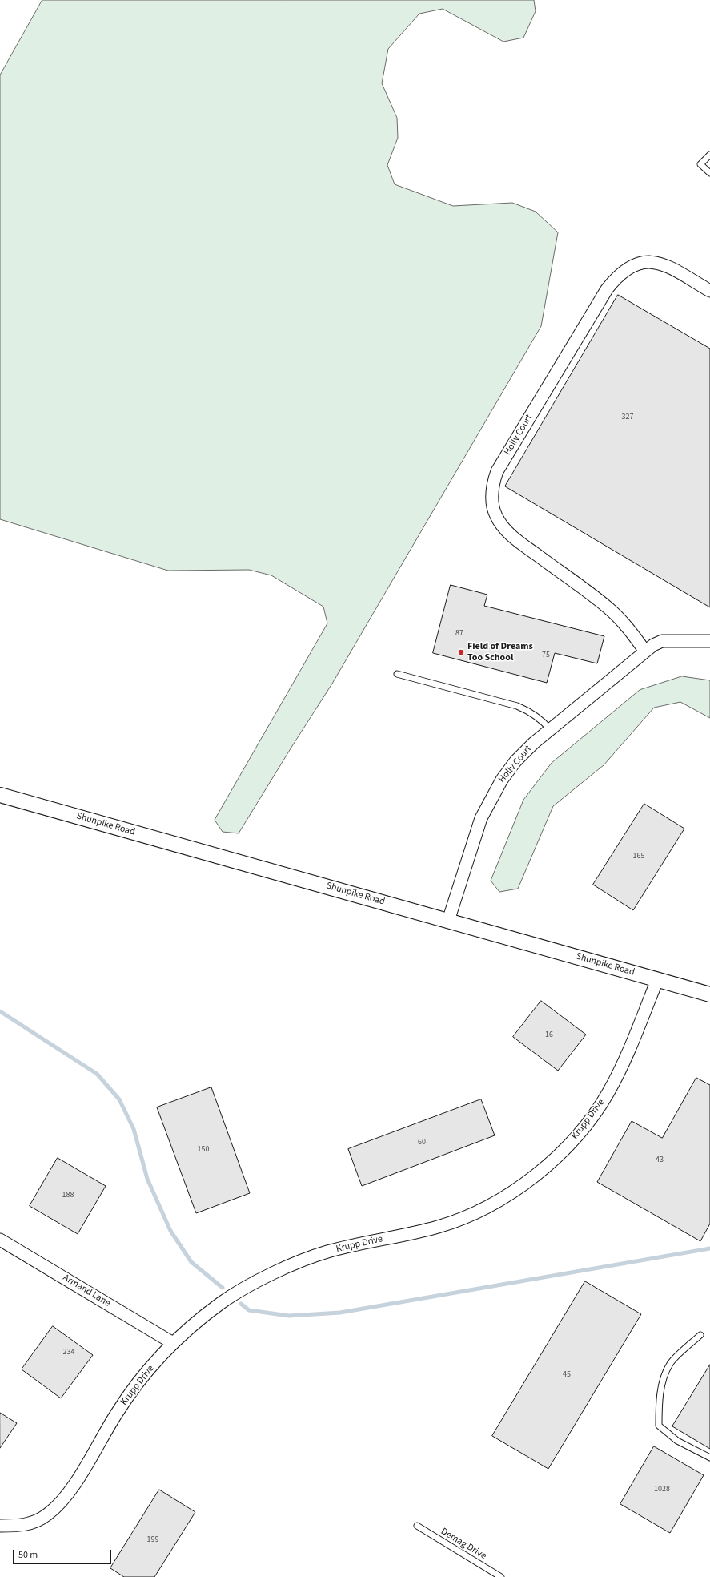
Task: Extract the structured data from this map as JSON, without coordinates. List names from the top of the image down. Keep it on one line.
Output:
{"streets":{"street":["Holly Court","Shunpike Road","Krupp Drive","Armand Lane"],"lane":["Demag Drive"]},"crossings":[["Holly Court","Shunpike Road"],["Shunpike Road","Krupp Drive"],["Krupp Drive","Armand Lane"]],"places":["Field of Dreams Too School"],"house_numbers":["327","87","75","165","16","60","150","43","188","234","45","1028","199"],"scale_bar":"50 m"}
